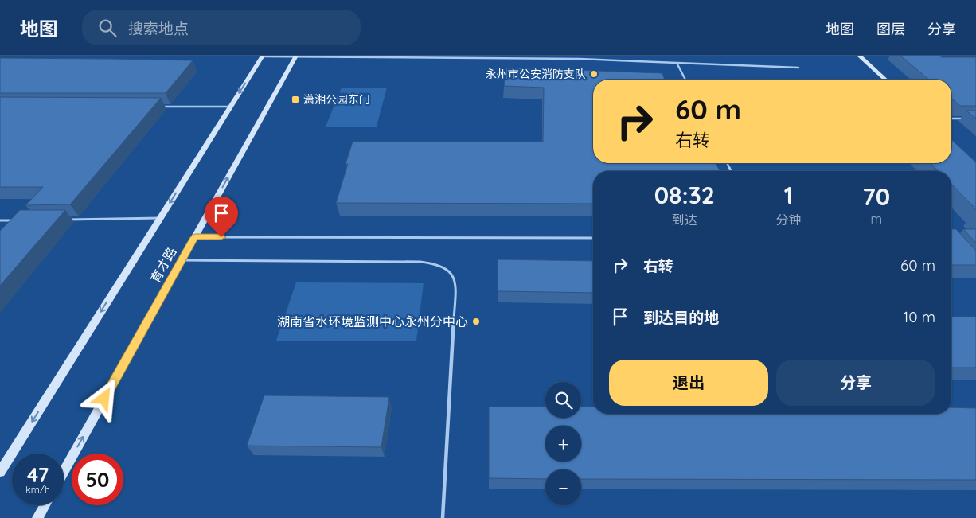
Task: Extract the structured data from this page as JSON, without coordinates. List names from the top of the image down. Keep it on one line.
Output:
{"streets":{"main road":["育才路"]},"places":{"other":["永州市公安消防支队","湖南省水环境监测中心永州分中心"],"transit":["潇湘公园东门"]},"page":{"header":"地图","search":"搜索地点","nav":["地图","图层","分享"],"turn":["60 m","右转"],"eta":["08:32","到达","1","分钟","70","m"],"list":[{"name":"右转","value":"60 m"},{"name":"到达目的地","value":"10 m"}],"buttons":["退出","分享"],"map_buttons":["+","−"],"speed":"47 km/h","limit":"50"}}
